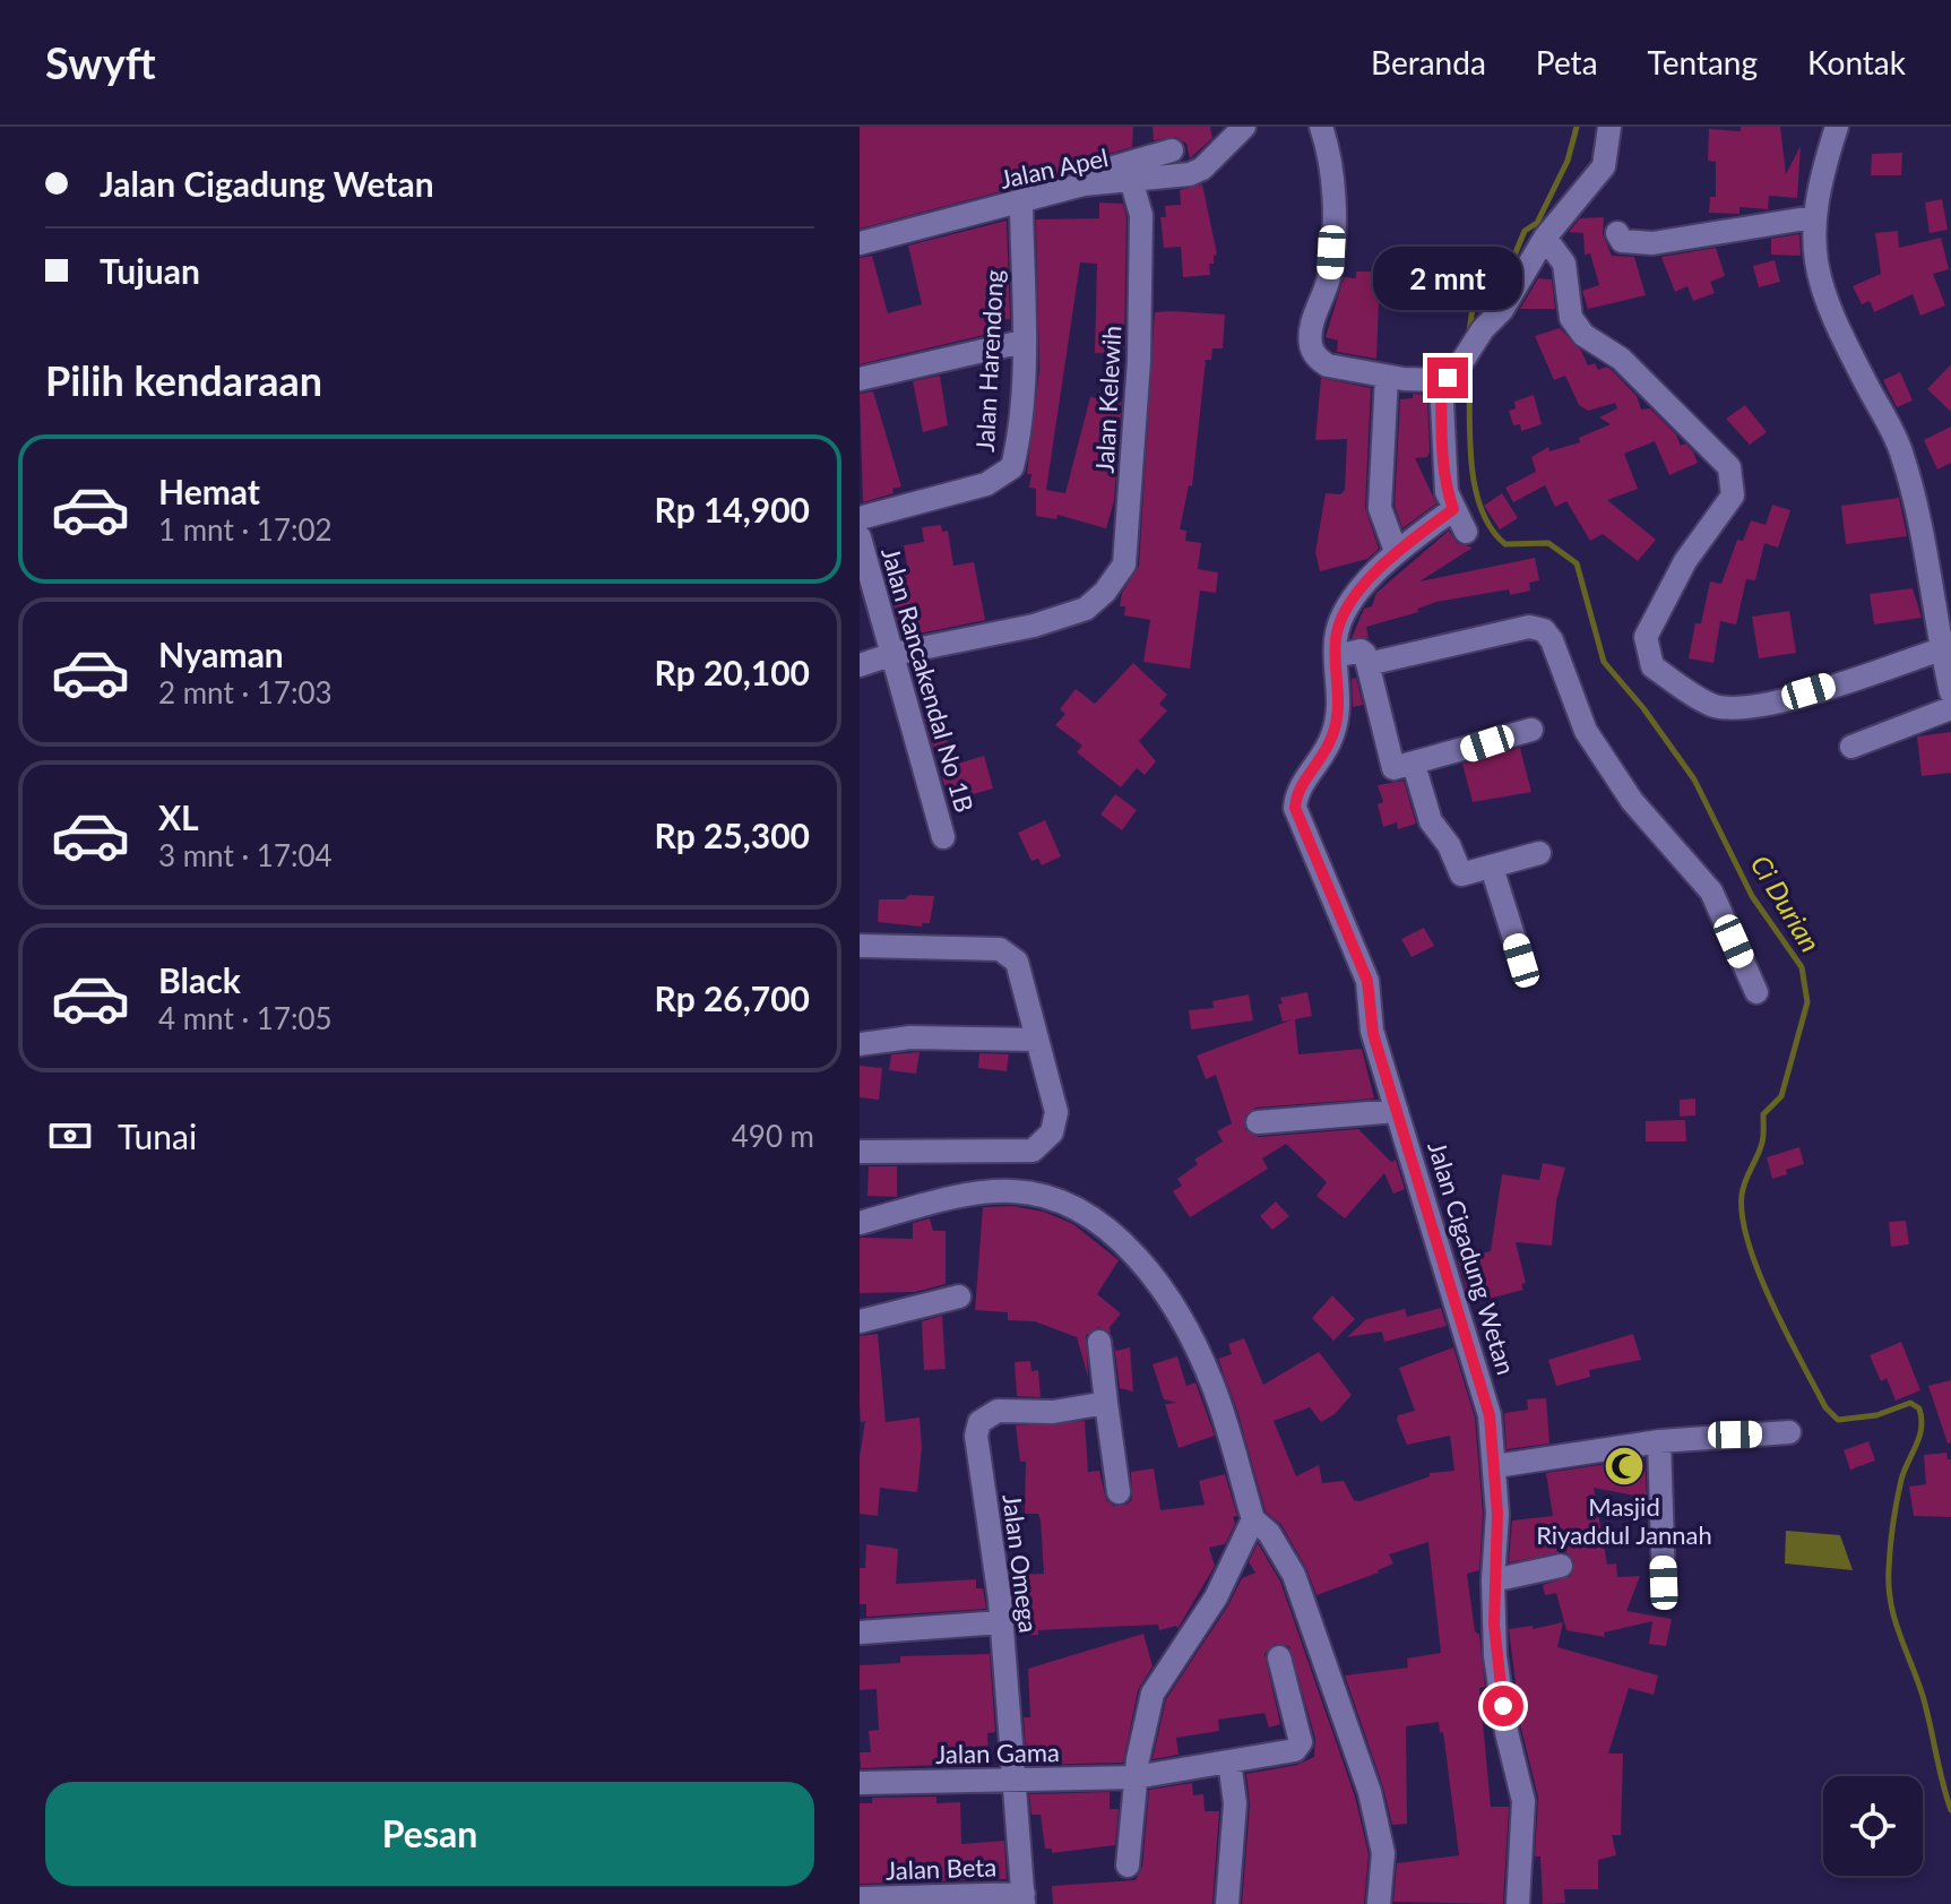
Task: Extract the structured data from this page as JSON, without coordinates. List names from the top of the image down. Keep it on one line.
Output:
{"streets":{"street":["Jalan Apel","Jalan Harendong","Jalan Kelewih","Jalan Rancakendal No 1B","Jalan Cigadung Wetan","Jalan Omega","Jalan Gama","Jalan Beta"]},"crossings":[["Jalan Apel","Jalan Harendong"],["Jalan Apel","Jalan Kelewih"],["Jalan Kelewih","Jalan Rancakendal No 1B"],["Jalan Omega","Jalan Gama"],["Jalan Omega","Jalan Beta"]],"water":["Ci Durian"],"places":{"mosque":["Masjid Riyaddul Jannah"]},"page":{"header":"Swyft","nav":["Beranda","Peta","Tentang","Kontak"],"banner":["Jalan Cigadung Wetan","Tujuan"],"bubble":"2 mnt","heading":"Pilih kendaraan","list":[{"name":"Hemat","note":"1 mnt · 17:02","value":"Rp 14,900"},{"name":"Nyaman","note":"2 mnt · 17:03","value":"Rp 20,100"},{"name":"XL","note":"3 mnt · 17:04","value":"Rp 25,300"},{"name":"Black","note":"4 mnt · 17:05","value":"Rp 26,700"}],"pay":["Tunai","490 m"],"buttons":"Pesan"}}
